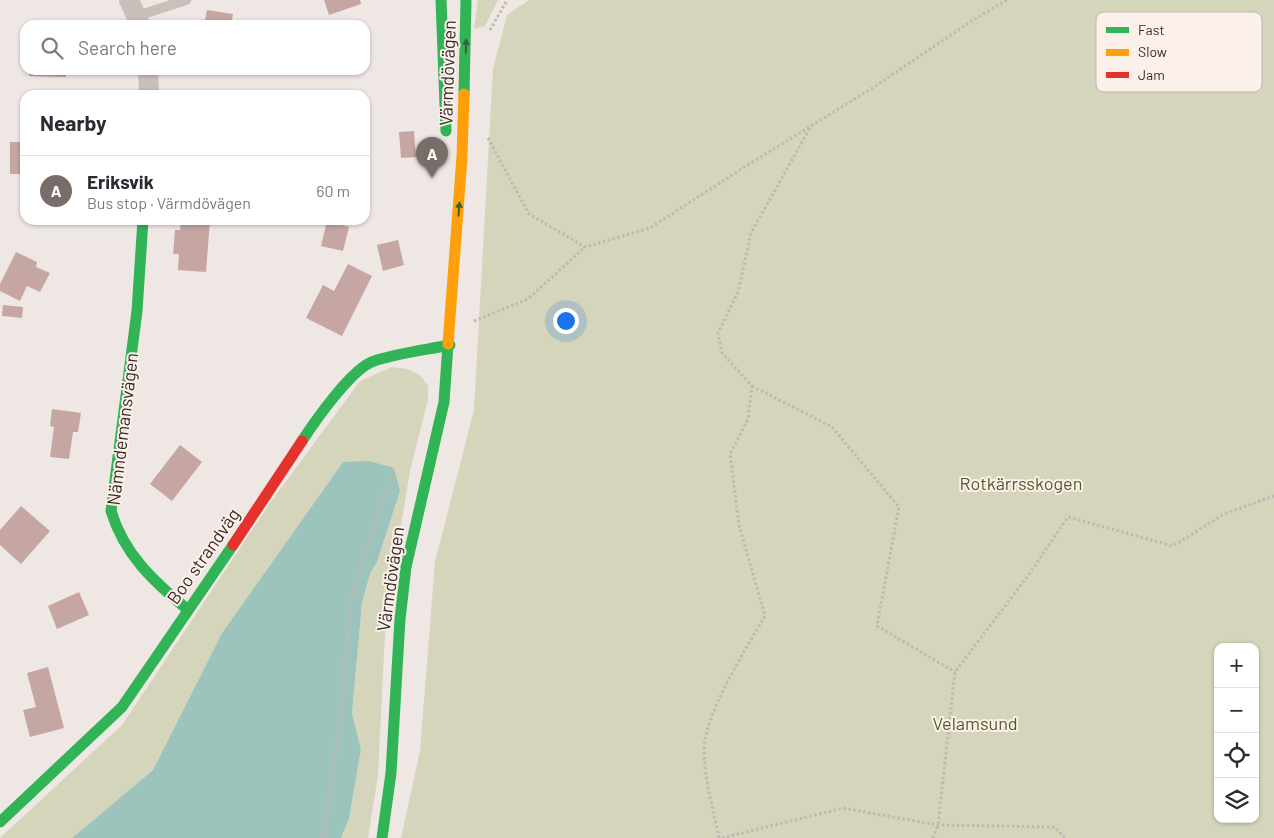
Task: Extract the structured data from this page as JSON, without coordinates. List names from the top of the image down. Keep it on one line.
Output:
{"streets":{"main road":["Värmdövägen","Nämndemansvägen","Boo strandväg"]},"crossings":[["Värmdövägen","Boo strandväg"],["Nämndemansvägen","Boo strandväg"]],"parks":["Rotkärrsskogen","Velamsund"],"legend":["Fast","Slow","Jam"],"page":{"search":"Search here","heading":"Nearby","pins":"A","list":[{"mark":"A","name":"Eriksvik","note":"Bus stop · Värmdövägen","value":"60 m"}],"map_buttons":["+","−"]}}
